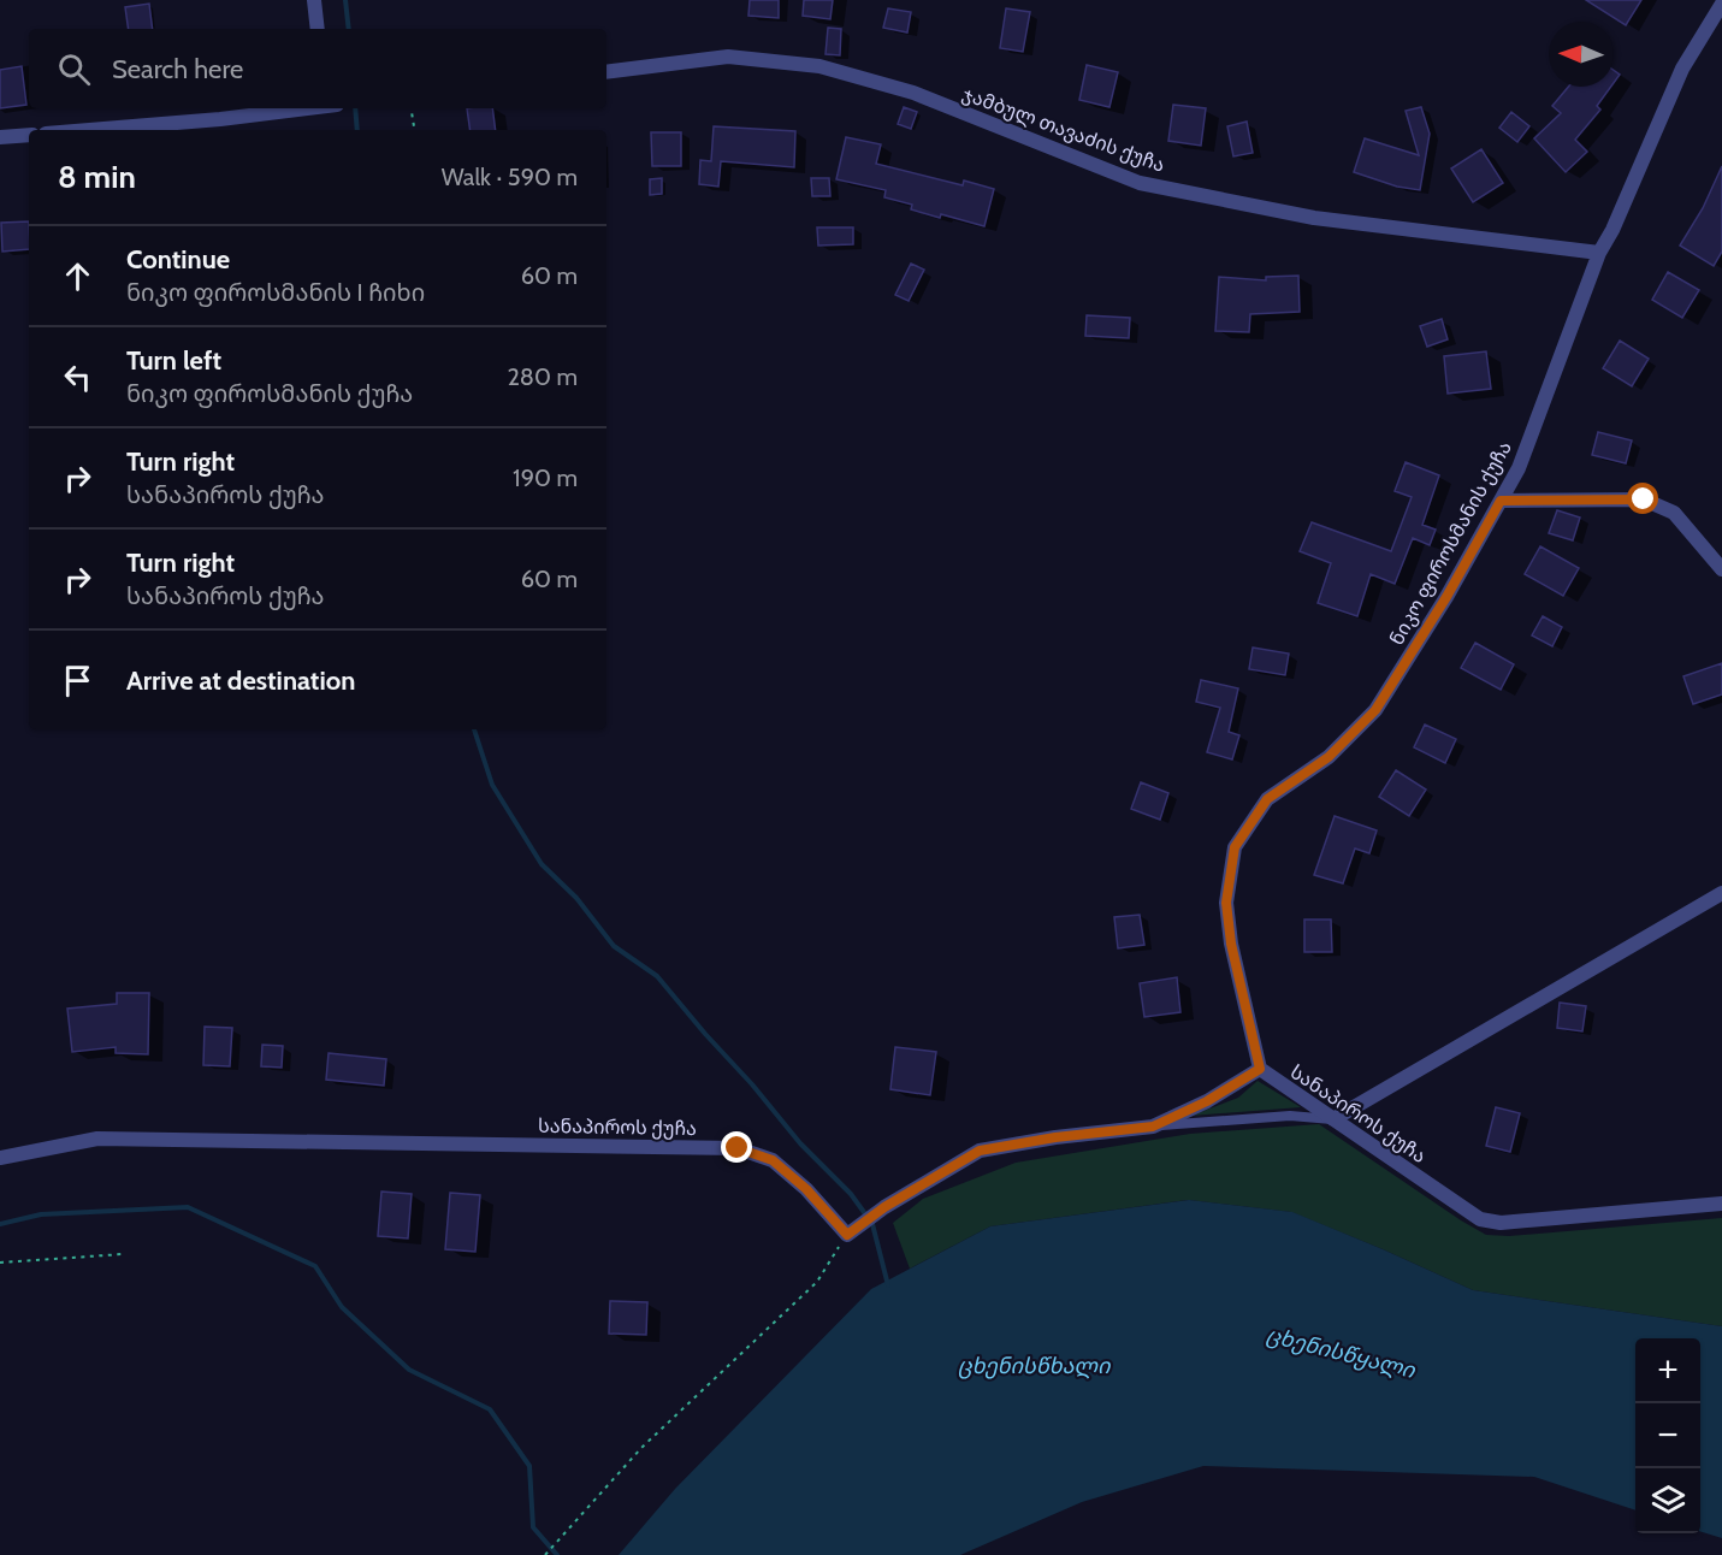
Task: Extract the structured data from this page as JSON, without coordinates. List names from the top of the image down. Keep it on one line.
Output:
{"streets":{"street":["ჯამბულ თავაძის ქუჩა","ნიკო ფიროსმანის ქუჩა","სანაპიროს ქუჩა"]},"crossings":[["ჯამბულ თავაძის ქუჩა","ნიკო ფიროსმანის ქუჩა"],["ნიკო ფიროსმანის ქუჩა","სანაპიროს ქუჩა"]],"water":["ცხენისწყალი","ცხენისწხალი"],"north":"left","page":{"search":"Search here","heading":["8 min","Walk · 590 m"],"list":[["Continue","ნიკო ფიროსმანის I ჩიხი","60 m"],["Turn left","ნიკო ფიროსმანის ქუჩა","280 m"],["Turn right","სანაპიროს ქუჩა","190 m"],["Turn right","სანაპიროს ქუჩა","60 m"],"Arrive at destination"],"map_buttons":["+","−"]}}
